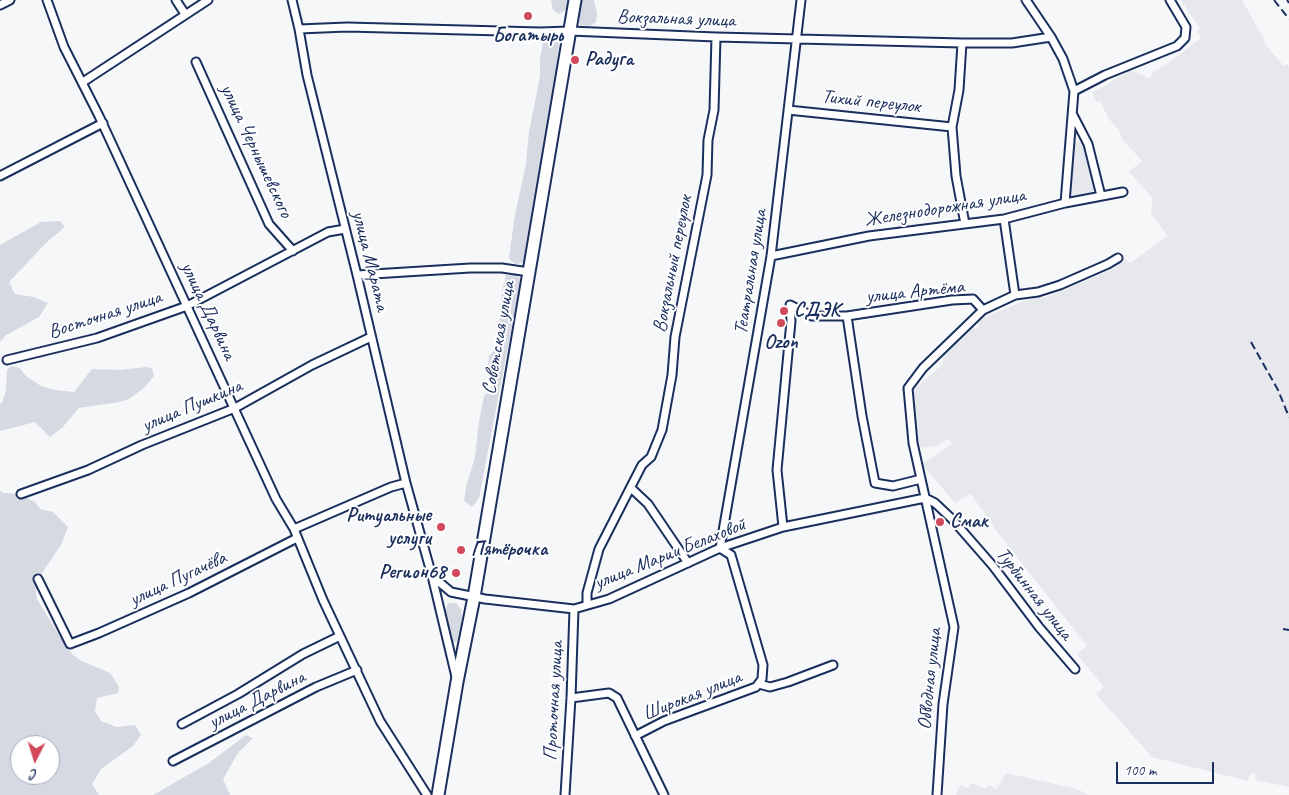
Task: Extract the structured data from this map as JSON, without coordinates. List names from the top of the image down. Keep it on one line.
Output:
{"streets":{"main road":["Советская улица"],"street":["Вокзальная улица","Тихий переулок","улица Чернышевского","Железнодорожная улица","улица Марата","Вокзальный переулок","Театральная улица","улица Артёма","улица Дарвина","Восточная улица","улица Пушкина","улица Марии Белаховой","улица Пугачёва","Турбинная улица","Обводная улица","Широкая улица","Проточная улица"]},"crossings":[["Вокзальная улица","улица Марата"],["Вокзальная улица","Вокзальный переулок"],["Вокзальная улица","Театральная улица"],["Вокзальная улица","Советская улица"],["Тихий переулок","Театральная улица"],["улица Чернышевского","Восточная улица"],["Железнодорожная улица","Театральная улица"],["улица Марата","Восточная улица"],["улица Марата","Советская улица"],["улица Марата","улица Пушкина"],["Вокзальный переулок","улица Марии Белаховой"],["Театральная улица","улица Марии Белаховой"],["улица Артёма","улица Марии Белаховой"],["улица Артёма","Обводная улица"],["улица Дарвина","Восточная улица"],["улица Дарвина","улица Пушкина"],["улица Дарвина","улица Пугачёва"],["Советская улица","улица Марии Белаховой"],["улица Марии Белаховой","Турбинная улица"],["улица Марии Белаховой","Обводная улица"],["улица Марии Белаховой","Проточная улица"],["Турбинная улица","Обводная улица"],["Широкая улица","Проточная улица"]],"places":["Богатырь","Радуга","СДЭК","Ozon","Смак","Ритуальные услуги","Пятёрочка","Регион68"],"scale_bar":"100 m","north":"bottom"}
